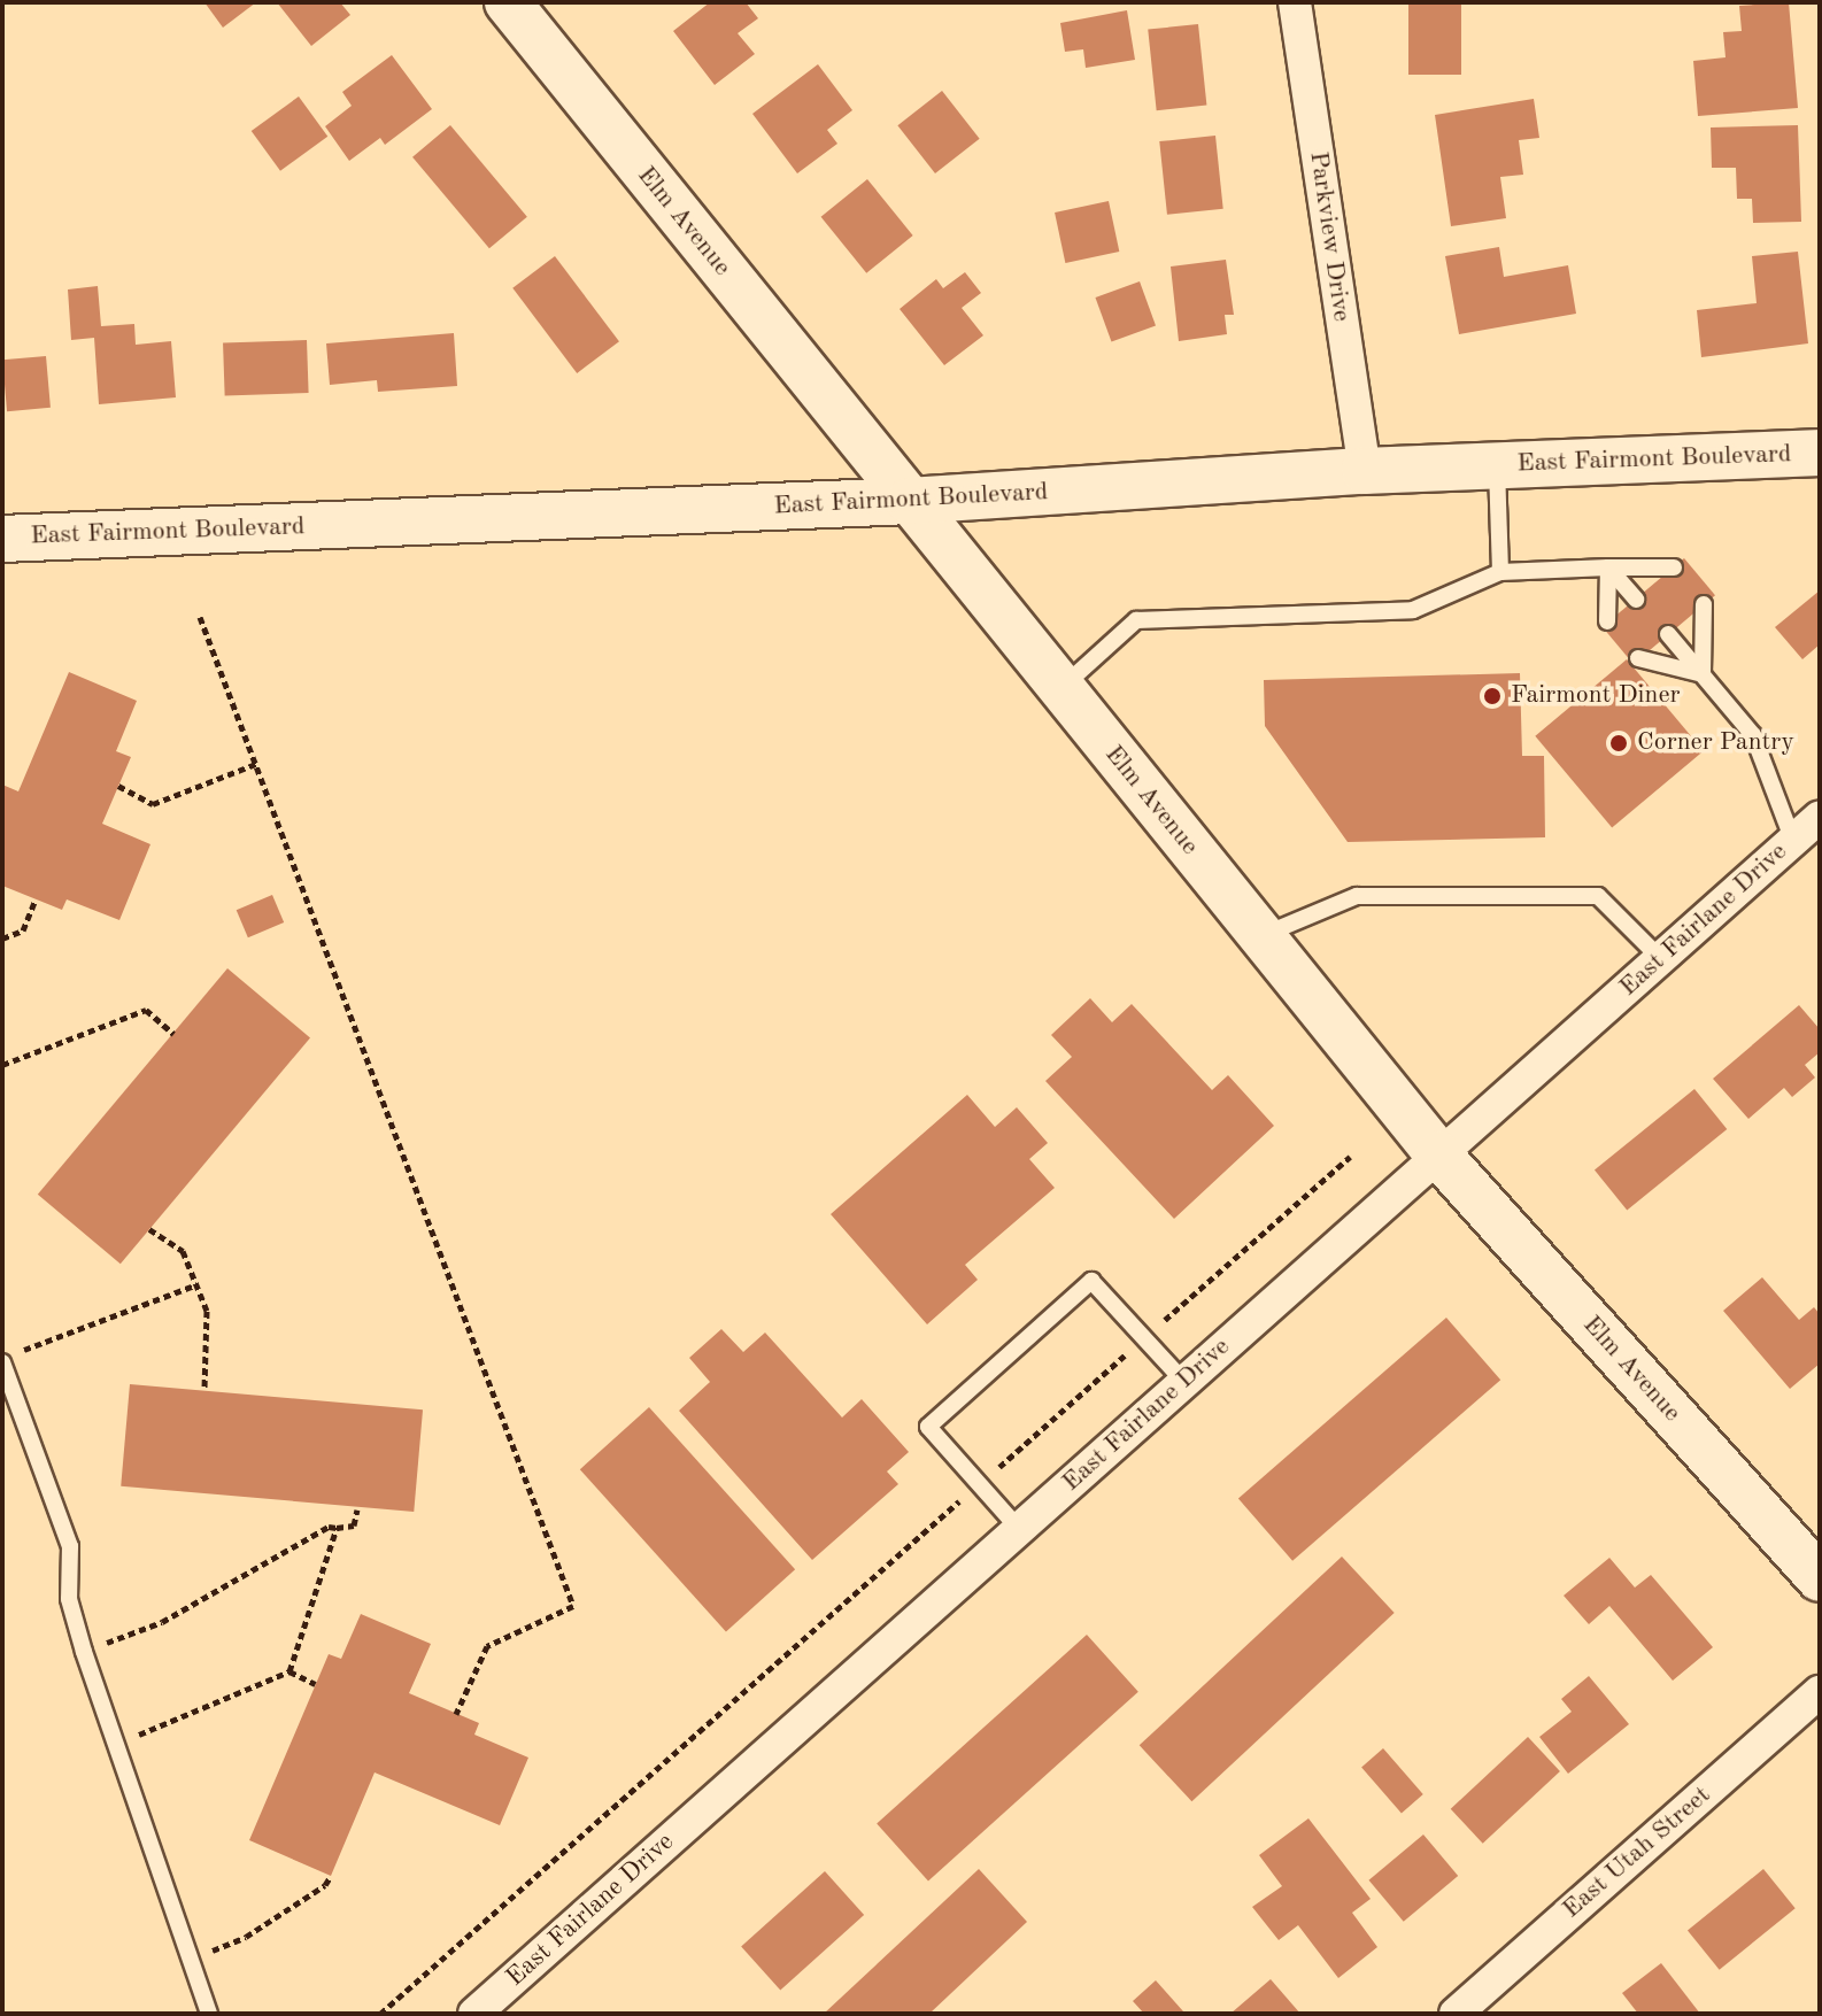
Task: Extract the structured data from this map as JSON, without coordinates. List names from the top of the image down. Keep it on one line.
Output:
{"streets":{"street":["Elm Avenue","Parkview Drive","East Fairmont Boulevard","East Fairlane Drive","East Utah Street"]},"crossings":[["Elm Avenue","East Fairmont Boulevard"],["Elm Avenue","East Fairlane Drive"],["Parkview Drive","East Fairmont Boulevard"]],"places":["Fairmont Diner","Corner Pantry"]}
